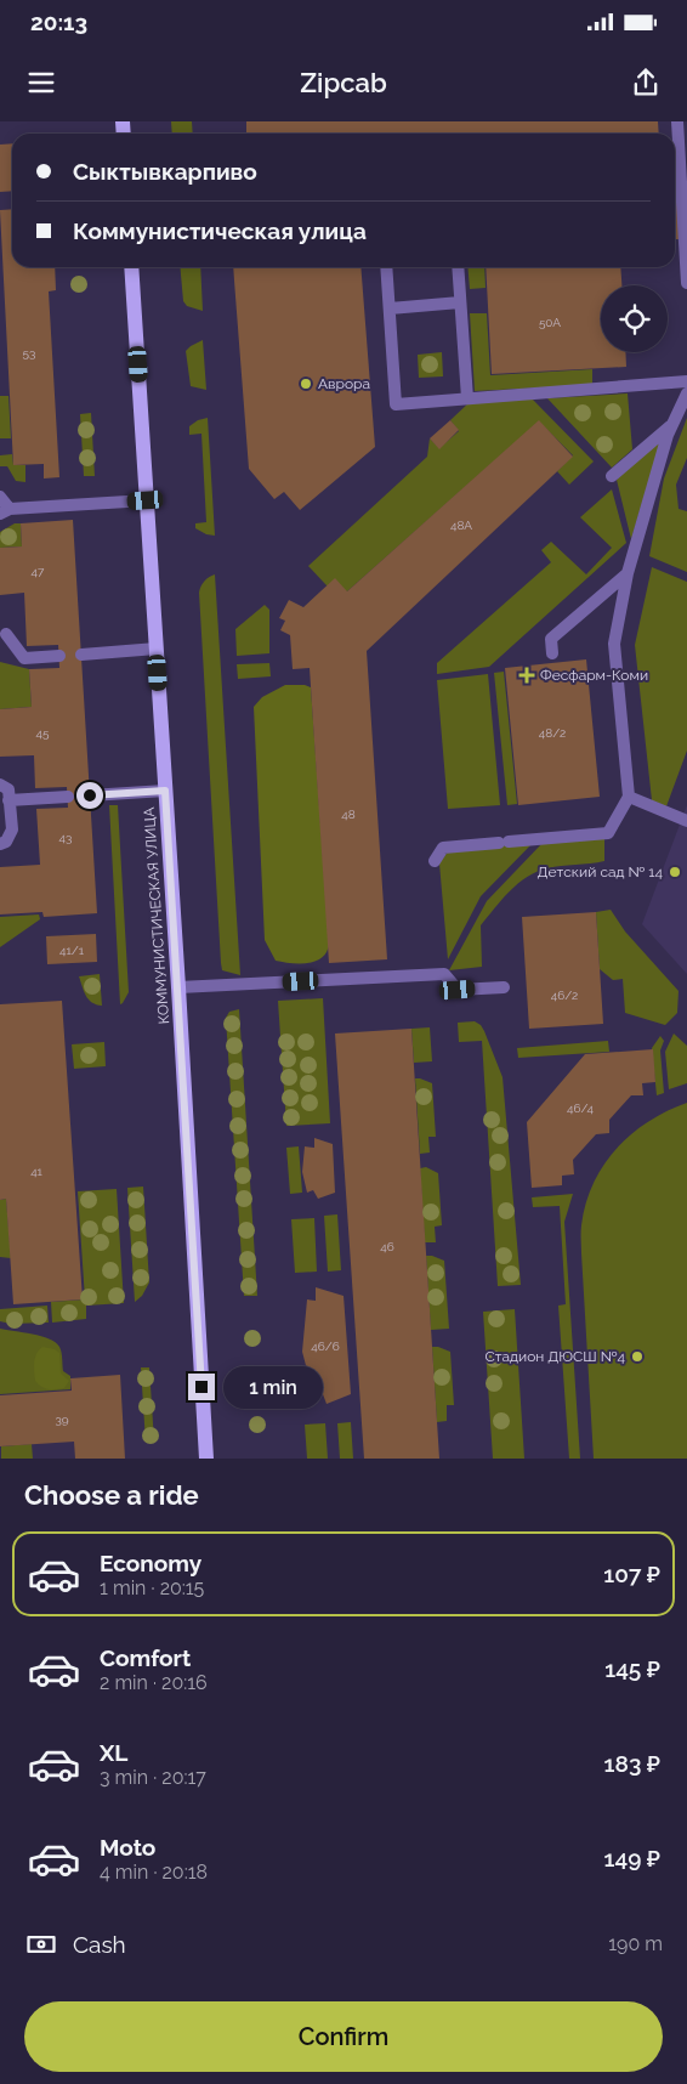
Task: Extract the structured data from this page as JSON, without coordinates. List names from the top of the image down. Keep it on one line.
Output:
{"streets":{"main road":["КОММУНИСТИЧЕСКАЯ УЛИЦА"]},"places":{"other":["Аврора","Детский сад № 14","Стадион ДЮСШ №4"],"health":["Фесфарм-Коми"]},"house_numbers":["50А","53","48А","47","45","48/2","48","43","41/1","46/2","46/4","41","46","46/6","39"],"page":{"status":"20:13","header":"Zipcab","banner":["Сыктывкарпиво","Коммунистическая улица"],"bubble":"1 min","heading":"Choose a ride","list":[{"name":"Economy","note":"1 min · 20:15","value":"107 ₽"},{"name":"Comfort","note":"2 min · 20:16","value":"145 ₽"},{"name":"XL","note":"3 min · 20:17","value":"183 ₽"},{"name":"Moto","note":"4 min · 20:18","value":"149 ₽"}],"pay":["Cash","190 m"],"buttons":"Confirm"}}
